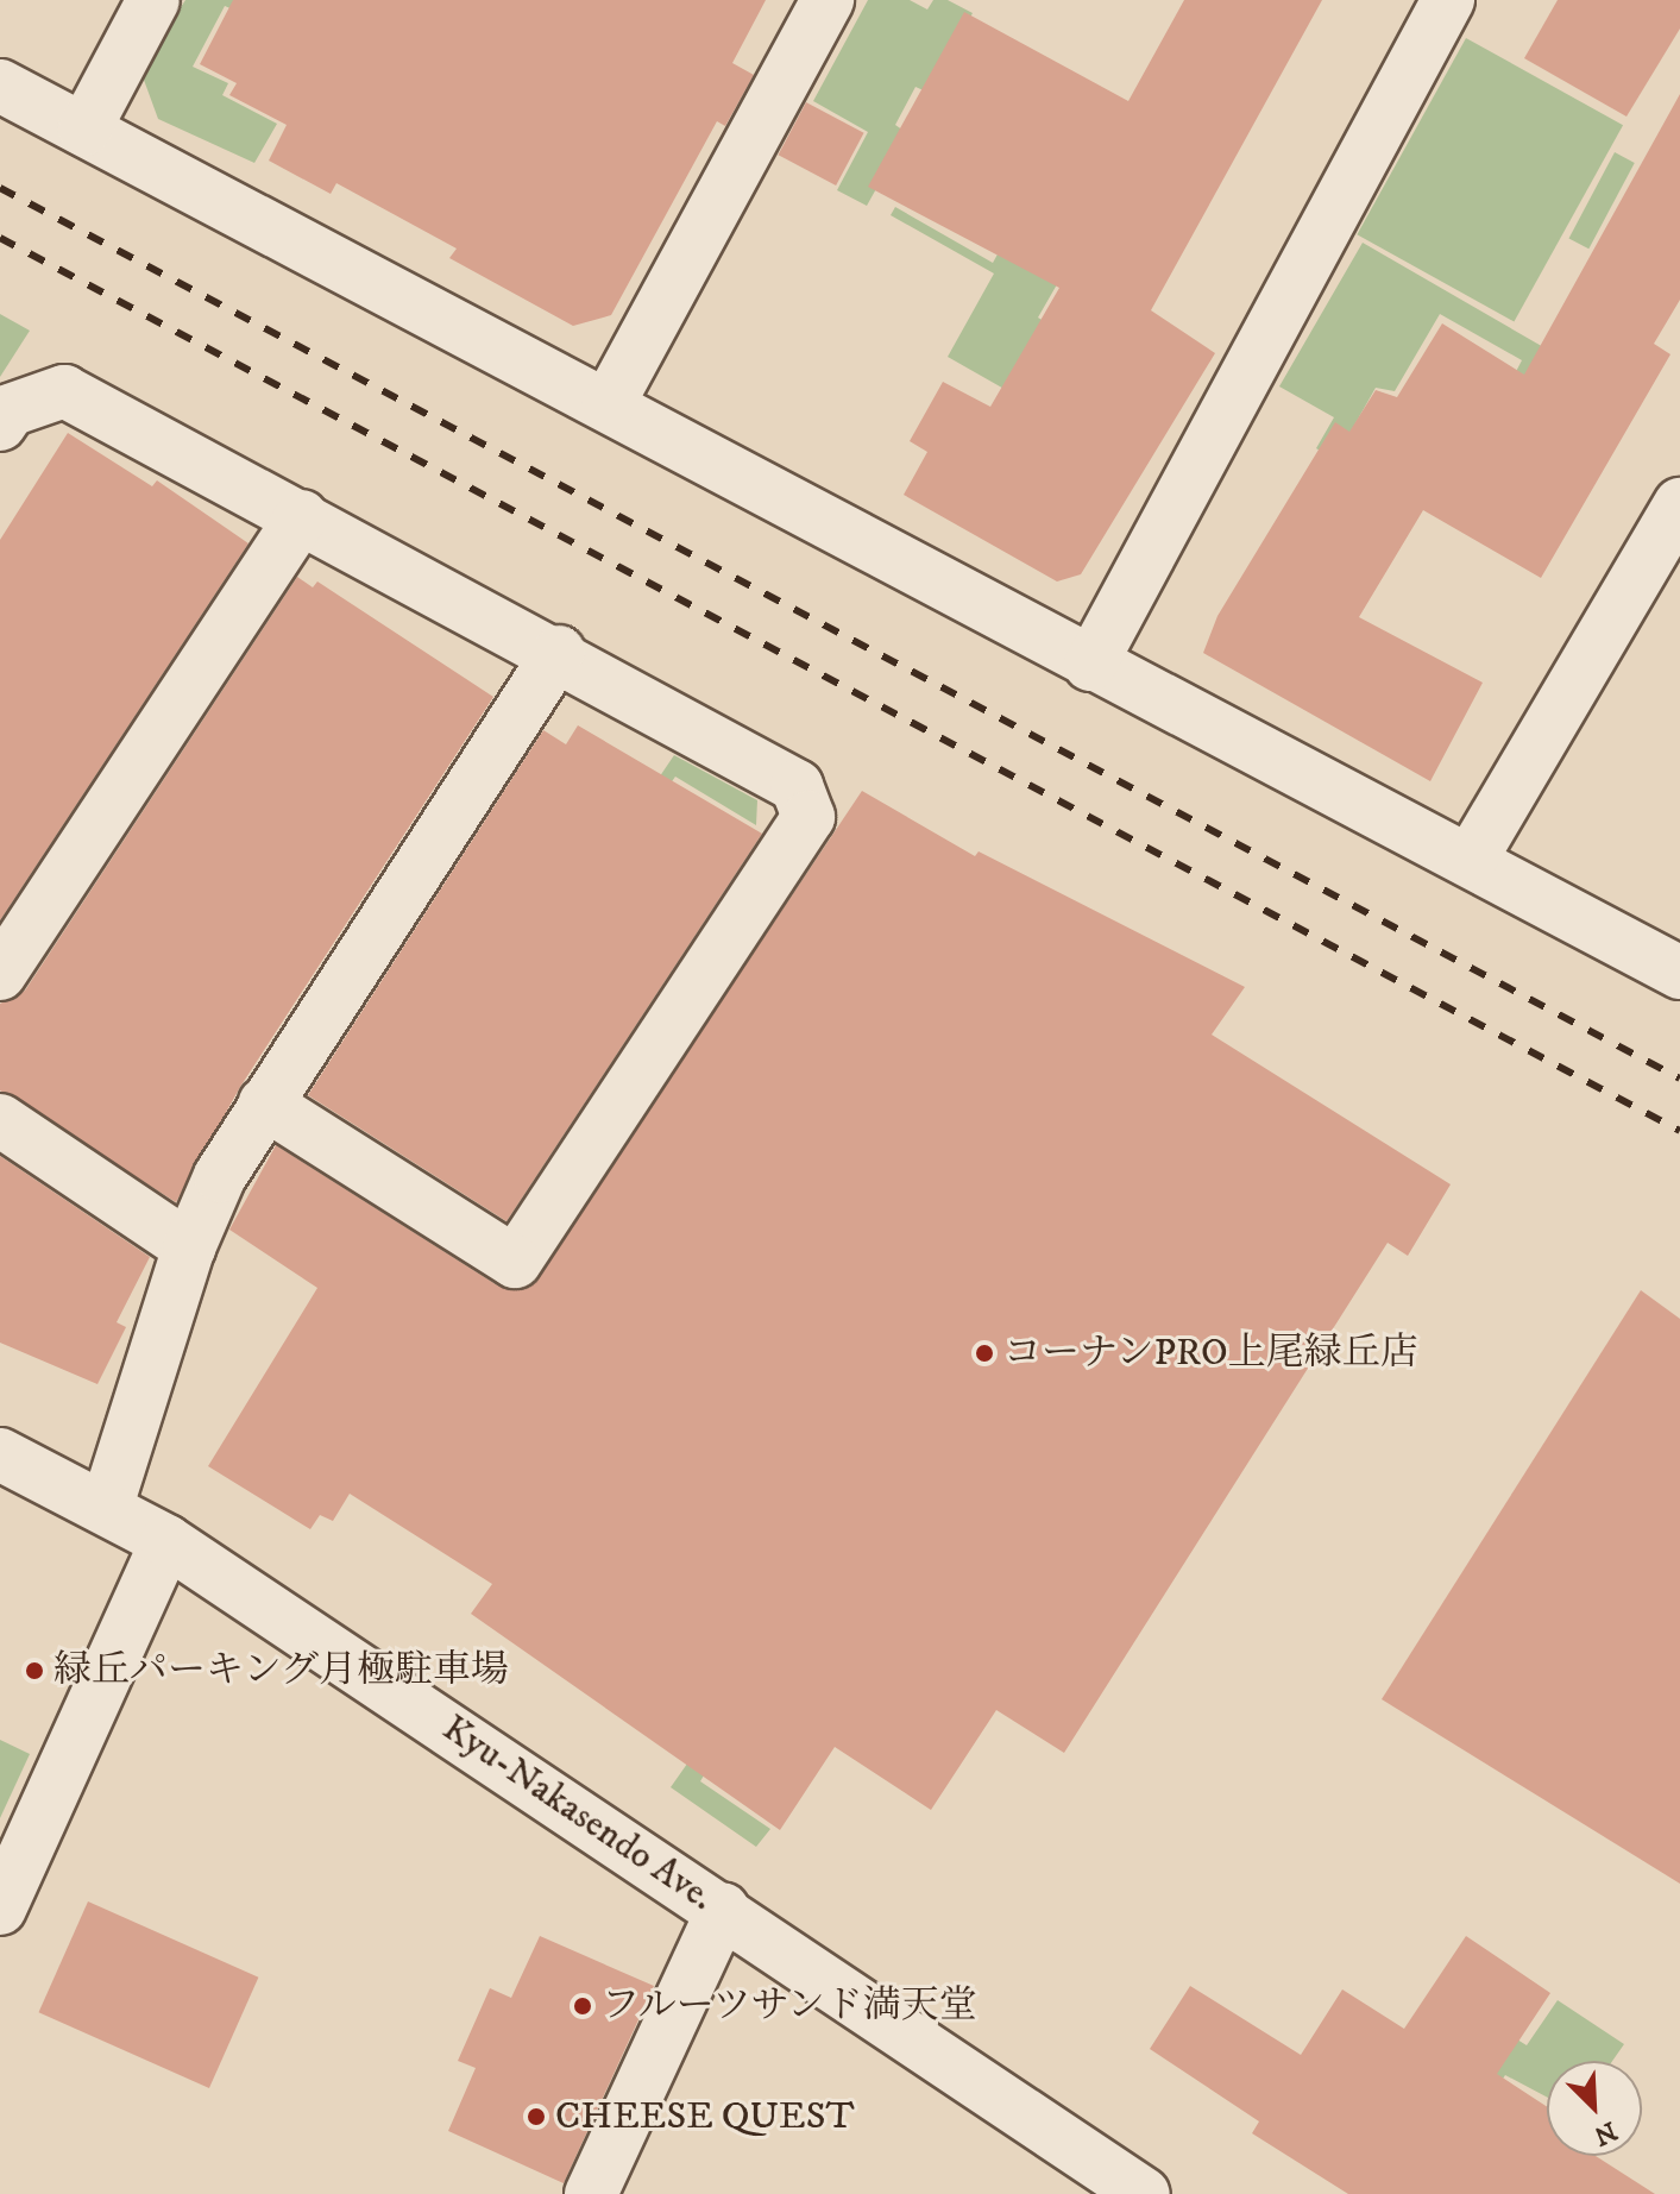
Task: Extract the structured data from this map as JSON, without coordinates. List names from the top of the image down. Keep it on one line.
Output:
{"streets":{"street":["Kyu-Nakasendo Ave."]},"places":["コーナンPRO上尾緑丘店","緑丘パーキング月極駐車場","フルーツサンド満天堂","CHEESE QUEST"],"north":"bottom right"}
